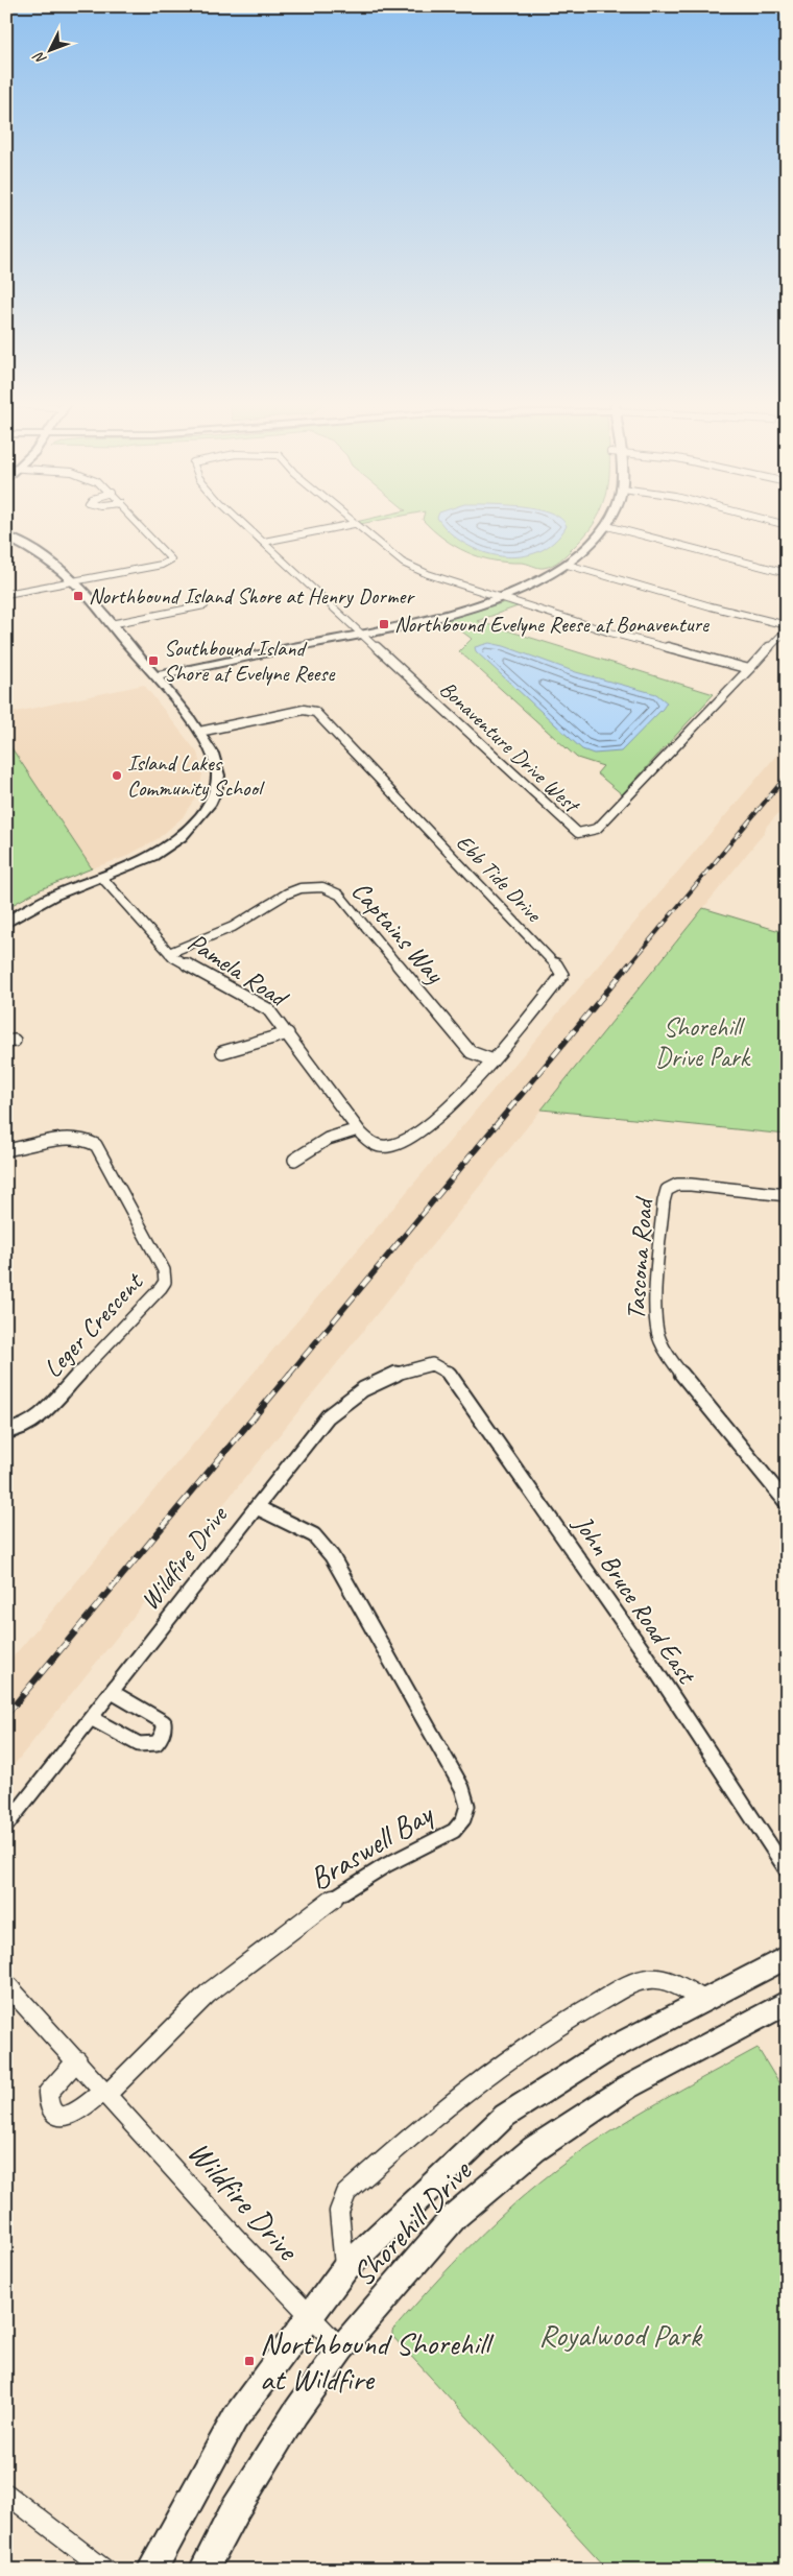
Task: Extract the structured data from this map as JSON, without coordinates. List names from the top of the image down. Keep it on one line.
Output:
{"streets":{"street":["Bonaventure Drive West","Ebb Tide Drive","Captains Way","Pamela Road","Tascona Road","Leger Crescent","Wildfire Drive","John Bruce Road East","Braswell Bay","Shorehill Drive"]},"crossings":[["Ebb Tide Drive","Captains Way"],["Ebb Tide Drive","Pamela Road"],["Captains Way","Pamela Road"],["Wildfire Drive","John Bruce Road East"],["Wildfire Drive","Braswell Bay"],["Wildfire Drive","Shorehill Drive"]],"parks":["Shorehill Drive Park","Royalwood Park"],"places":{"transit":["Northbound Island Shore at Henry Dormer","Northbound Evelyne Reese at Bonaventure","Southbound Island Shore at Evelyne Reese","Northbound Shorehill at Wildfire"],"other":["Island Lakes Community School"]},"north":"bottom left"}
